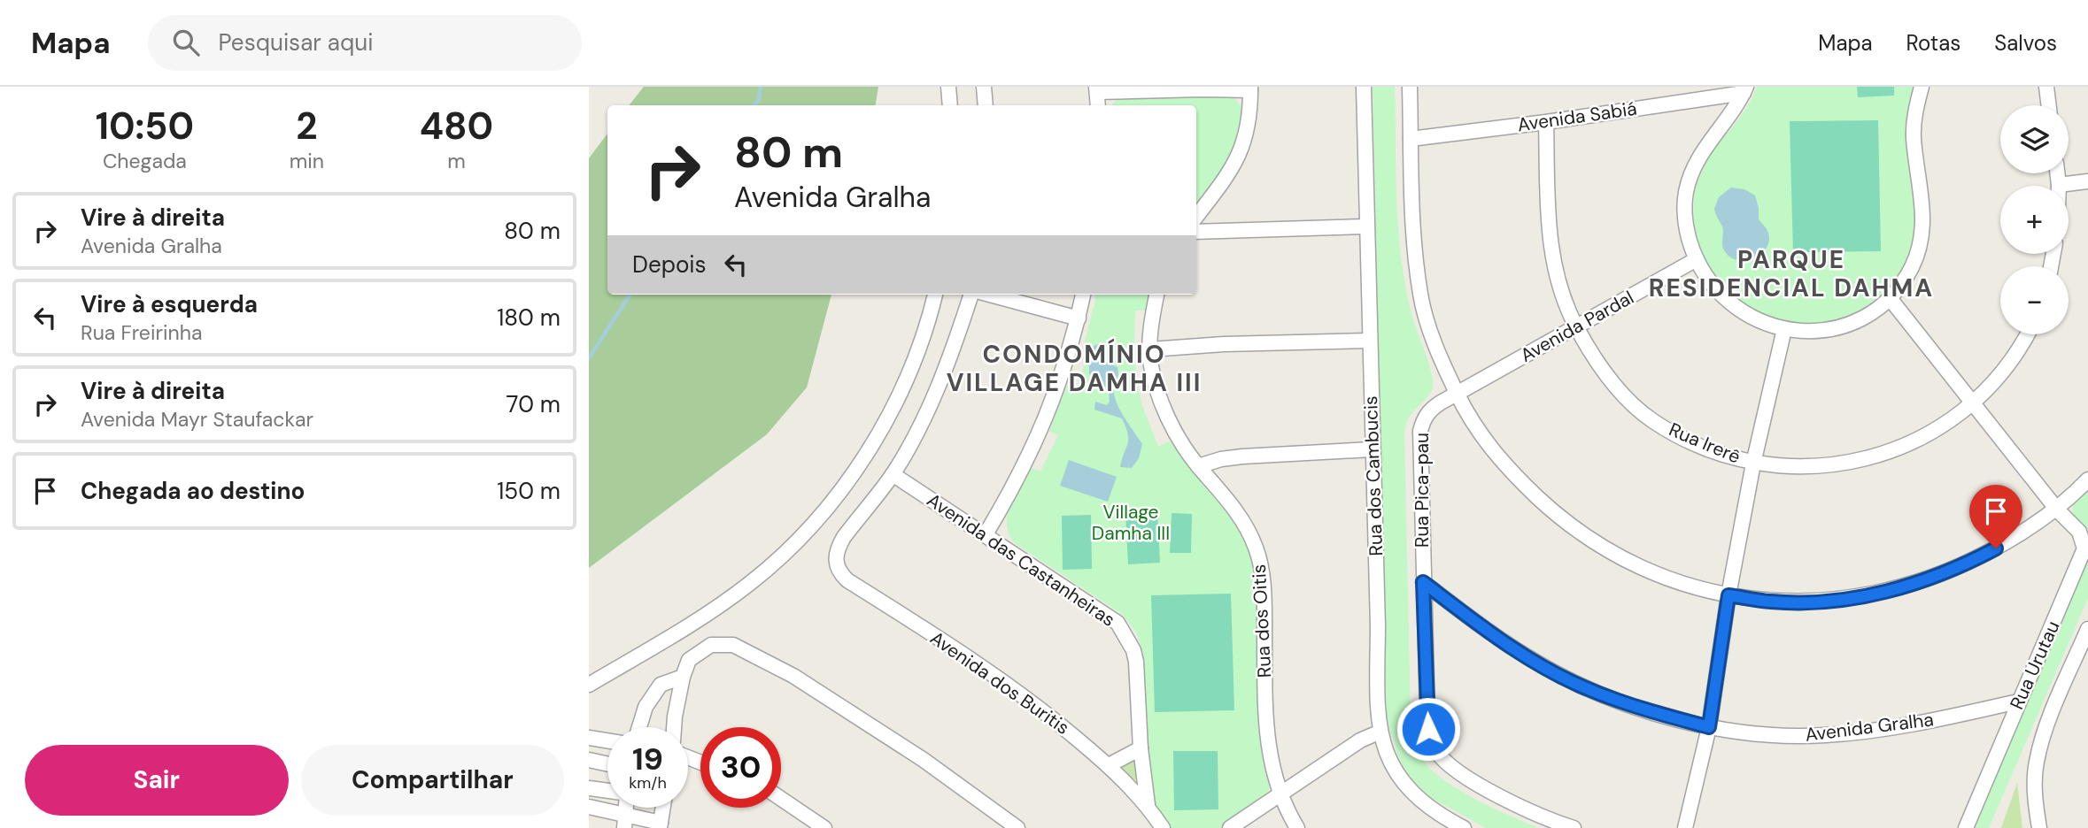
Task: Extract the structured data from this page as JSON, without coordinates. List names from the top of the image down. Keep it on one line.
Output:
{"streets":{"street":["Avenida Sabiá","Avenida Pardal","Rua Irerê","Rua dos Cambucis","Rua Pica-pau","Avenida das Castanheiras","Rua dos Oitis","Rua Urutau","Avenida dos Buritis","Avenida Gralha"]},"crossings":[["Avenida Sabiá","Rua Irerê"],["Avenida Pardal","Rua Irerê"],["Avenida Pardal","Rua Pica-pau"],["Rua Irerê","Rua Urutau"],["Rua Pica-pau","Avenida Gralha"],["Avenida das Castanheiras","Avenida dos Buritis"],["Rua Urutau","Avenida Gralha"]],"districts":["PARQUE RESIDENCIAL DAHMA","CONDOMÍNIO VILLAGE DAMHA III"],"parks":["Village Damha III"],"page":{"header":"Mapa","search":"Pesquisar aqui","nav":["Mapa","Rotas","Salvos"],"eta":["10:50","Chegada","2","min","480","m"],"map_buttons":["+","−"],"turn":["80 m","Avenida Gralha"],"list":[{"name":"Vire à direita","note":"Avenida Gralha","value":"80 m"},{"name":"Vire à esquerda","note":"Rua Freirinha","value":"180 m"},{"name":"Vire à direita","note":"Avenida Mayr Staufackar","value":"70 m"},{"name":"Chegada ao destino","value":"150 m"}],"then":"Depois","speed":"19 km/h","limit":"30","buttons":["Sair","Compartilhar"]}}
